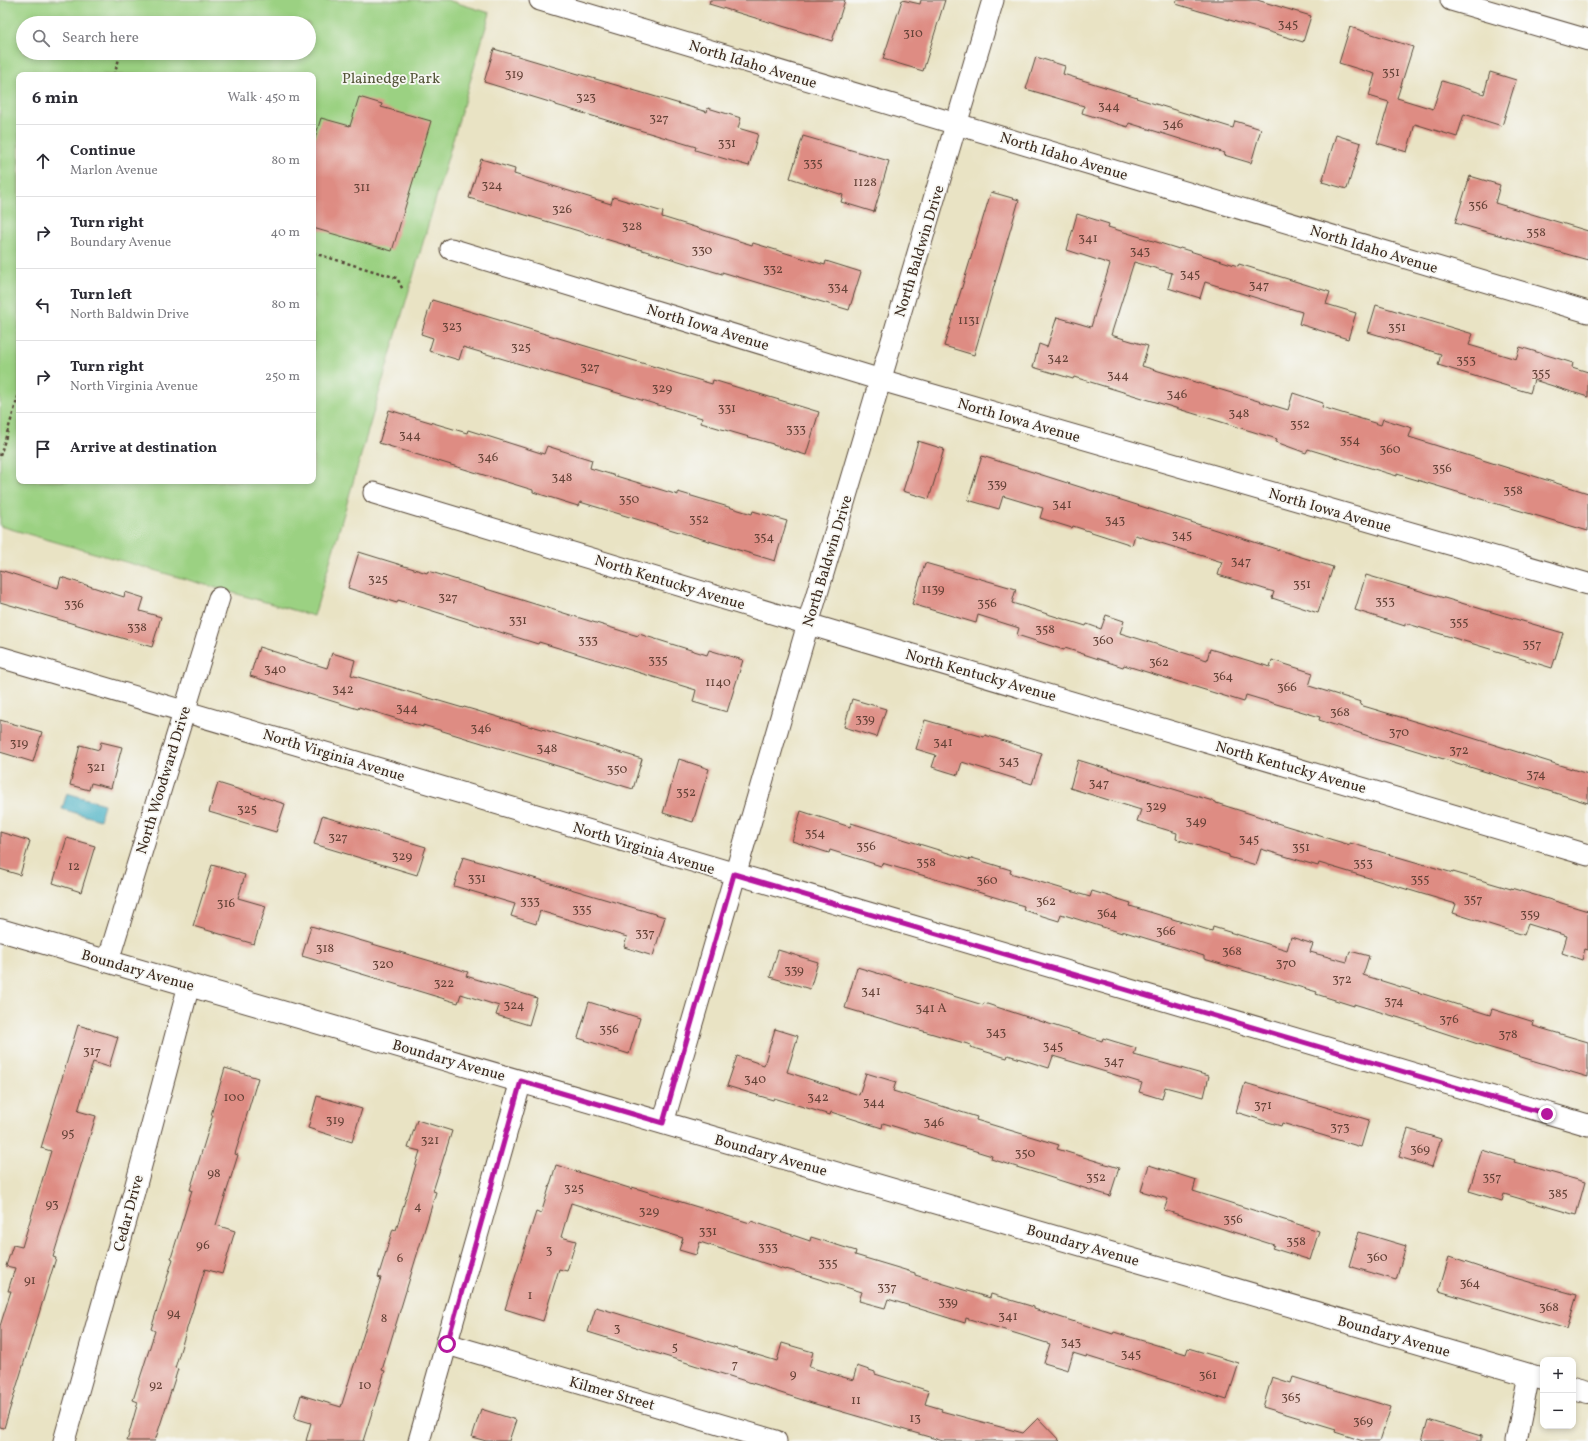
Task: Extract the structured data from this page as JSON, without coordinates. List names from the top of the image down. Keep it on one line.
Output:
{"streets":{"main road":["Boundary Avenue"],"street":["North Idaho Avenue","North Baldwin Drive","North Iowa Avenue","North Kentucky Avenue","North Virginia Avenue","North Woodward Drive","Cedar Drive","Kilmer Street"]},"crossings":[["North Idaho Avenue","North Baldwin Drive"],["North Baldwin Drive","North Iowa Avenue"],["North Baldwin Drive","North Kentucky Avenue"],["North Baldwin Drive","North Virginia Avenue"],["North Baldwin Drive","Boundary Avenue"],["North Virginia Avenue","North Woodward Drive"],["North Woodward Drive","Boundary Avenue"],["Boundary Avenue","Cedar Drive"]],"parks":["Plainedge Park"],"house_numbers":["345","310","351","319","323","344","327","346","331","335","1128","324","311","356","326","328","358","341","330","343","332","345","347","334","1131","323","351","325","342","353","327","355","344","329","346","331","348","352","333","344","354","360","346","356","348","339","358","350","341","352","343","345","354","347","325","351","1139","327","353","356","336","331","355","338","358","333","360","357","335","362","340","364","1140","366","342","344","368","339","346","370","341","319","348","372","343","321","350","374","347","352","329","325","349","354","327","345","356","351","329","358","353","12","331","355","360","357","333","362","316","335","364","359","366","337","318","368","370","320","339","372","322","341","374","324","341 A","376","356","343","378","345","317","347","340","100","342","344","371","319","346","373","95","321","369","350","98","352","357","325","385","93","4","329","356","331","358","96","333","3","360","6","335","91","364","337","1","339","368","94","341","8","3","343","5","345","7","9","361","92","10","365","11","13","369"],"page":{"search":"Search here","heading":["6 min","Walk · 450 m"],"list":[["Continue","Marlon Avenue","80 m"],["Turn right","Boundary Avenue","40 m"],["Turn left","North Baldwin Drive","80 m"],["Turn right","North Virginia Avenue","250 m"],"Arrive at destination"],"map_buttons":["+","−"]}}
